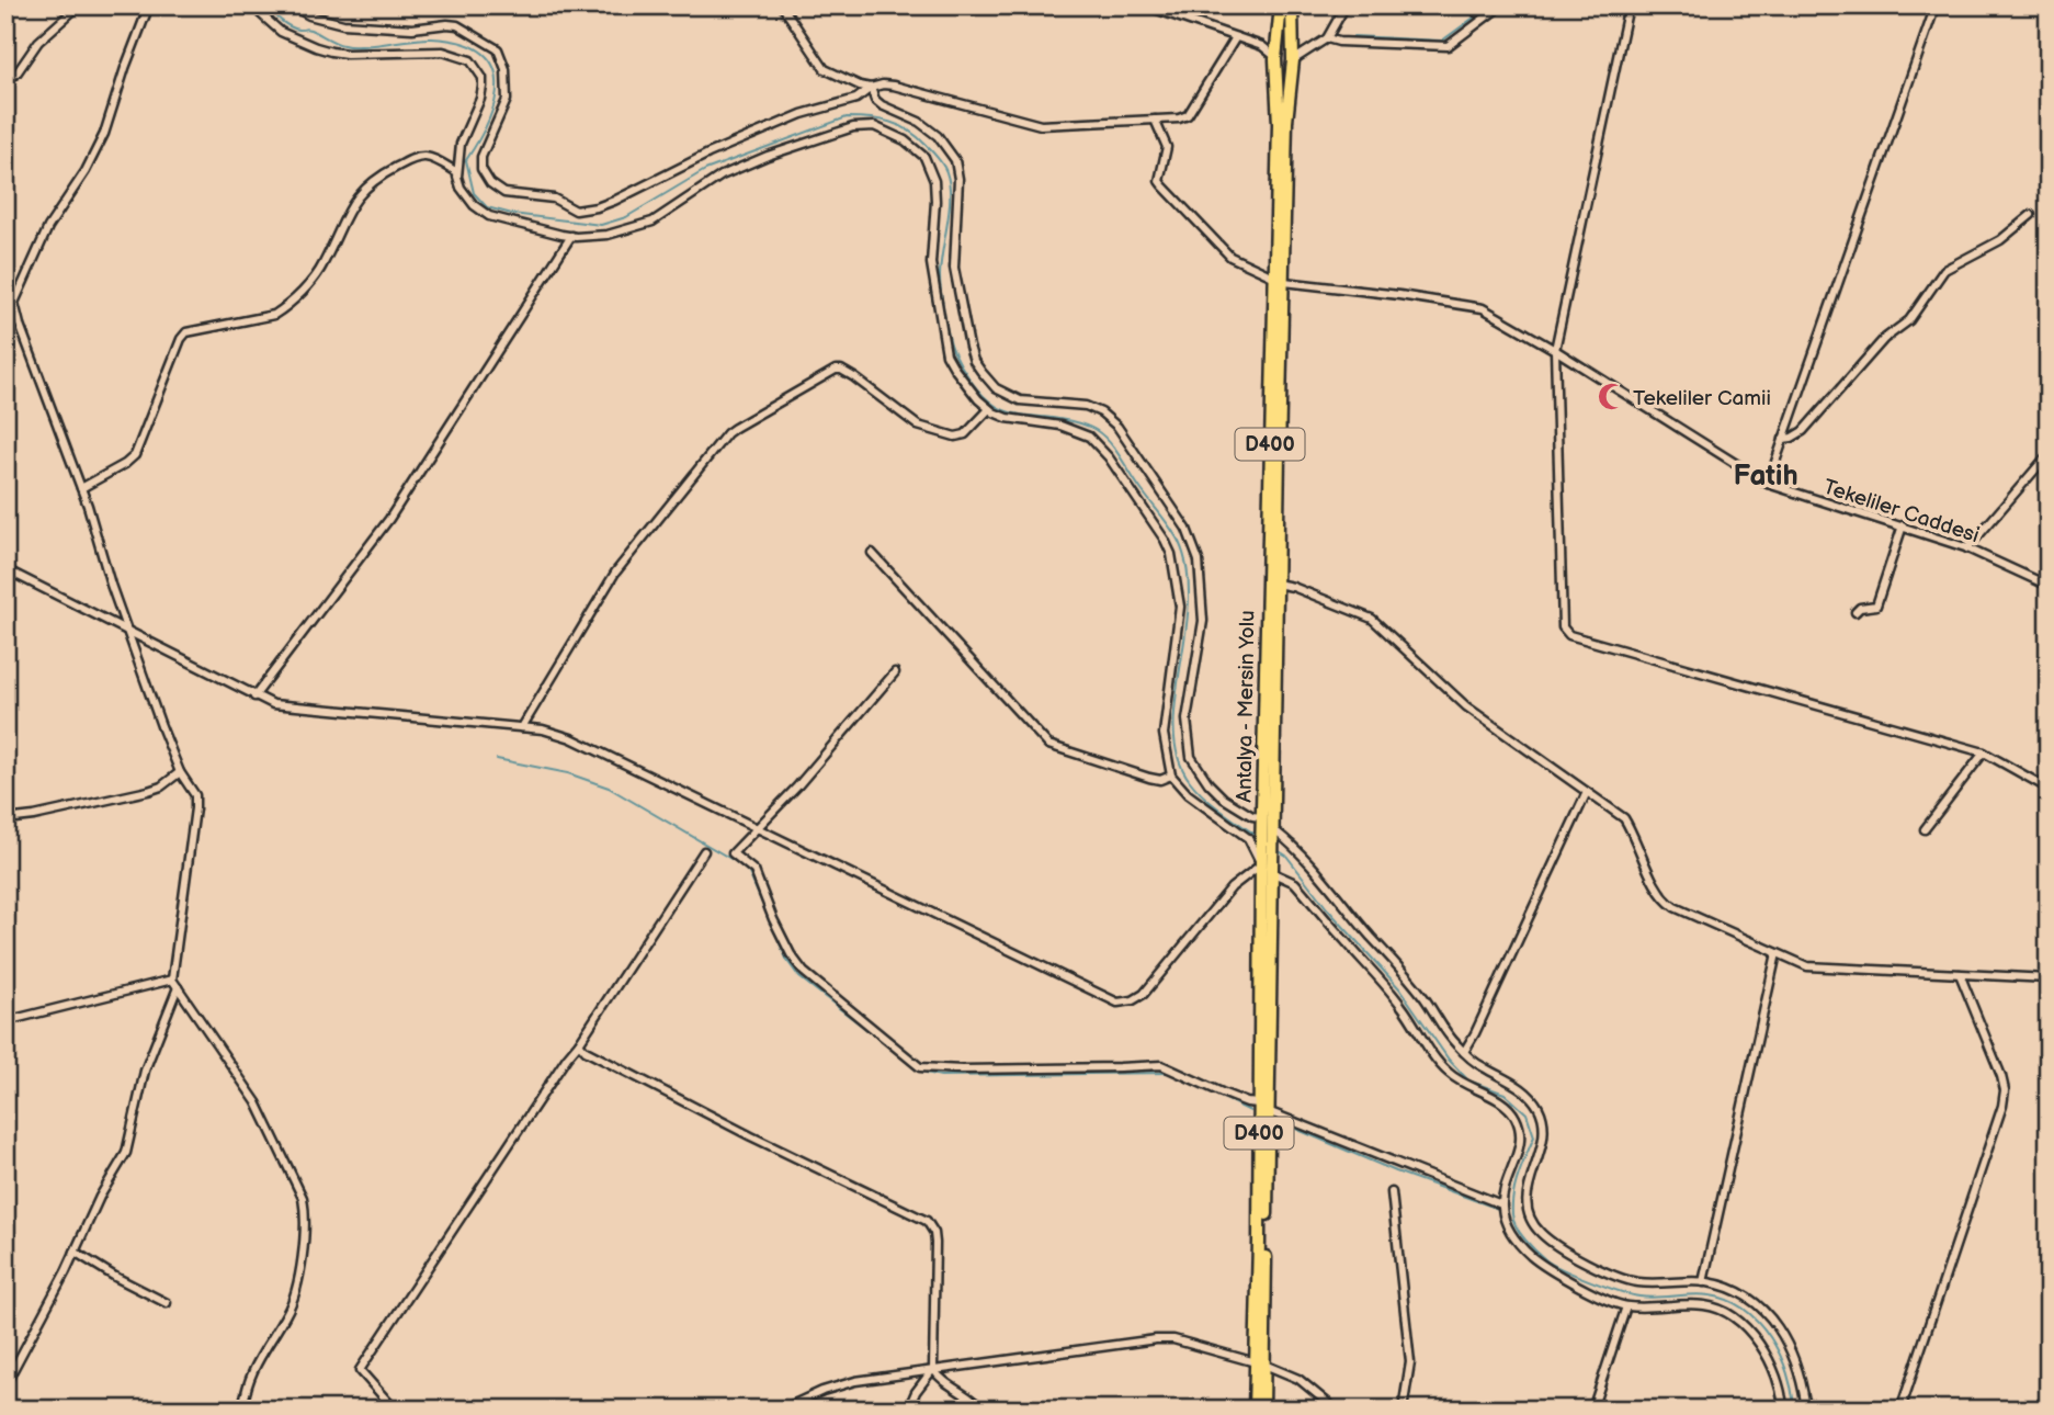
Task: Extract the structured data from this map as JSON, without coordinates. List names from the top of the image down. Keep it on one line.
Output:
{"streets":{"highway":["D400","Antalya - Mersin Yolu"],"street":["Tekeliler Caddesi"]},"crossings":[["Tekeliler Caddesi","Antalya - Mersin Yolu"]],"districts":["Fatih"],"places":{"mosque":["Tekeliler Camii"]}}
